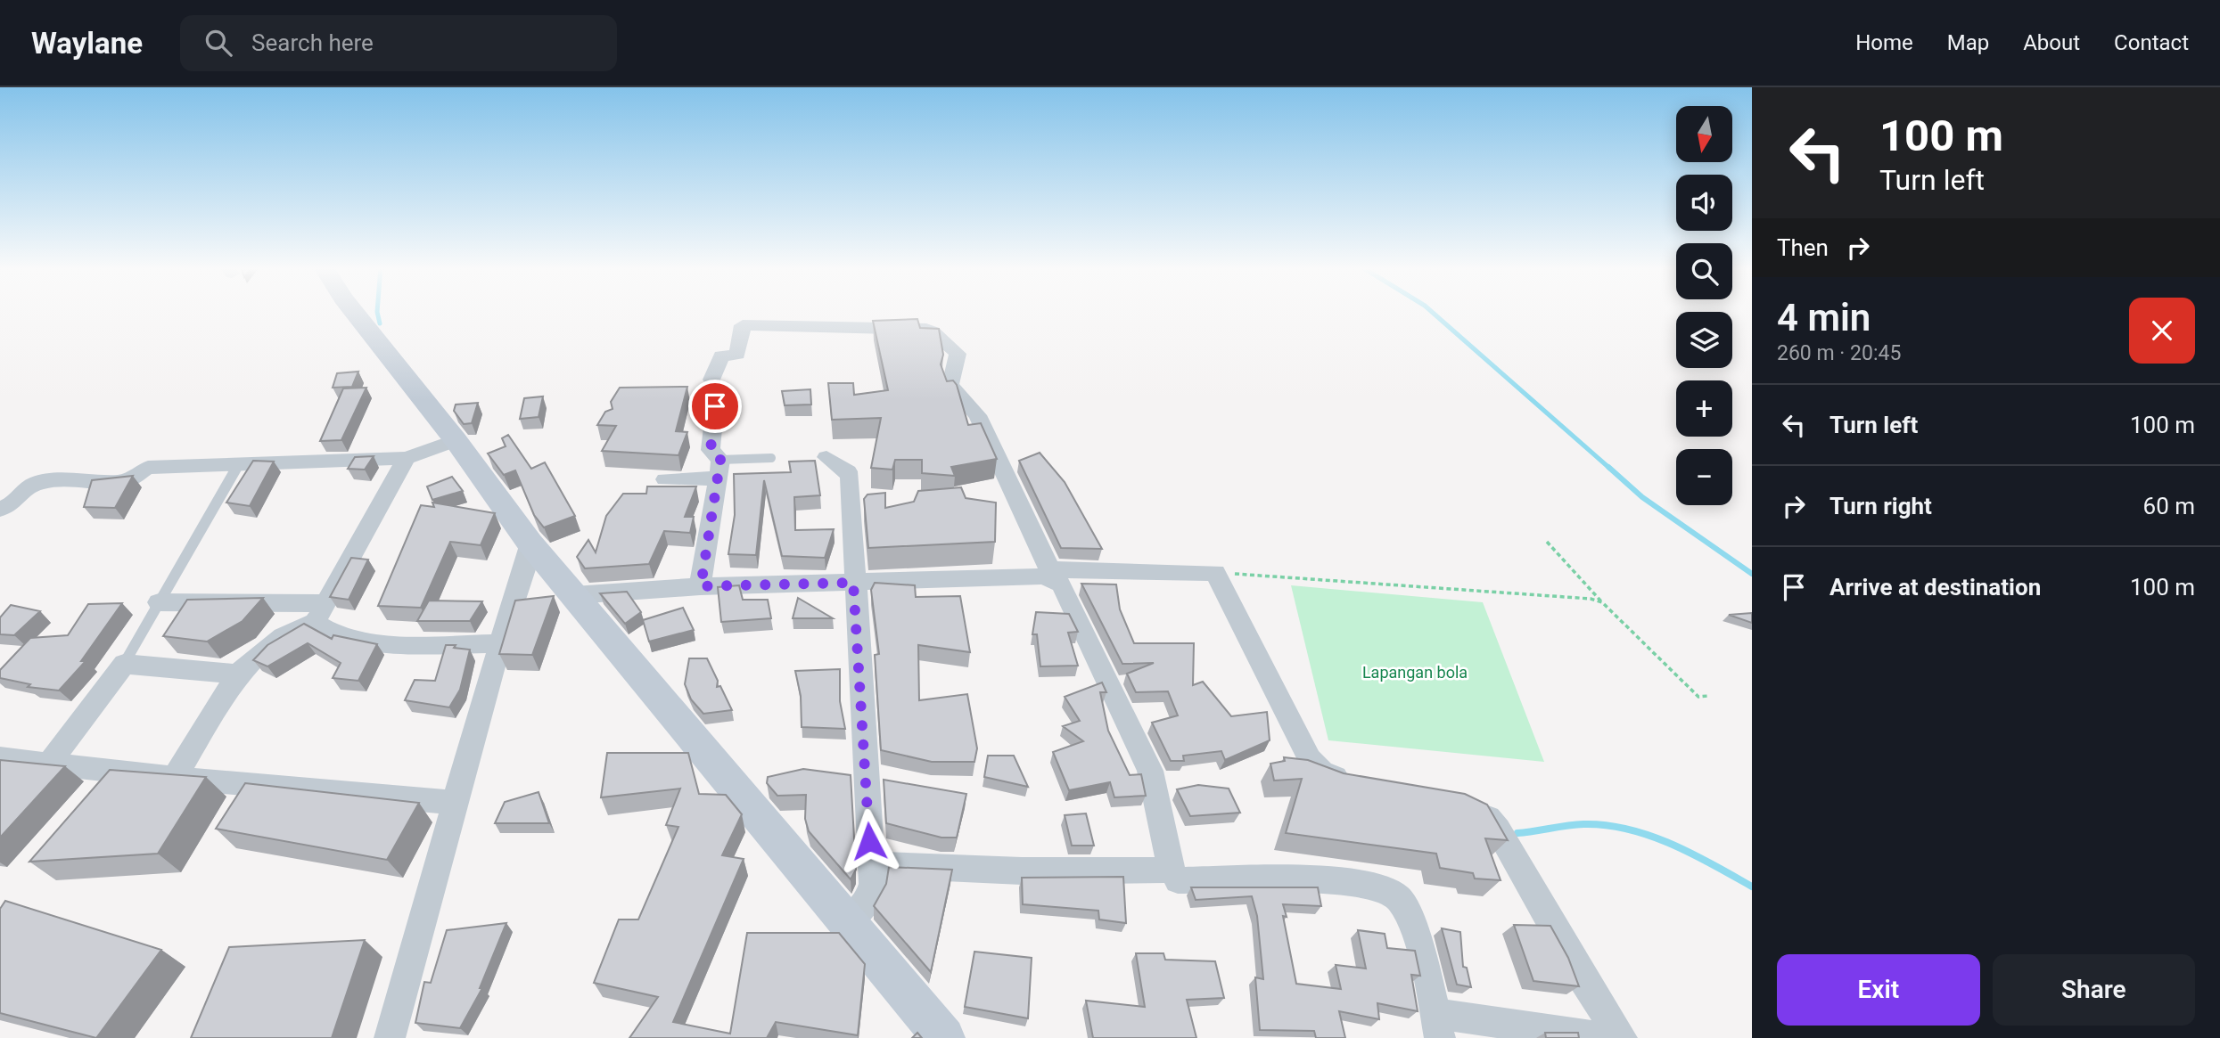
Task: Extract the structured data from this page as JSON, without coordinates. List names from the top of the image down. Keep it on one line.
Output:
{"parks":["Lapangan bola"],"north":"bottom","page":{"header":"Waylane","search":"Search here","nav":["Home","Map","About","Contact"],"turn":["100 m","Turn left"],"map_buttons":["+","−"],"then":"Then","heading":["4 min","260 m · 20:45"],"list":[{"name":"Turn left","value":"100 m"},{"name":"Turn right","value":"60 m"},{"name":"Arrive at destination","value":"100 m"}],"buttons":["Exit","Share"]}}
